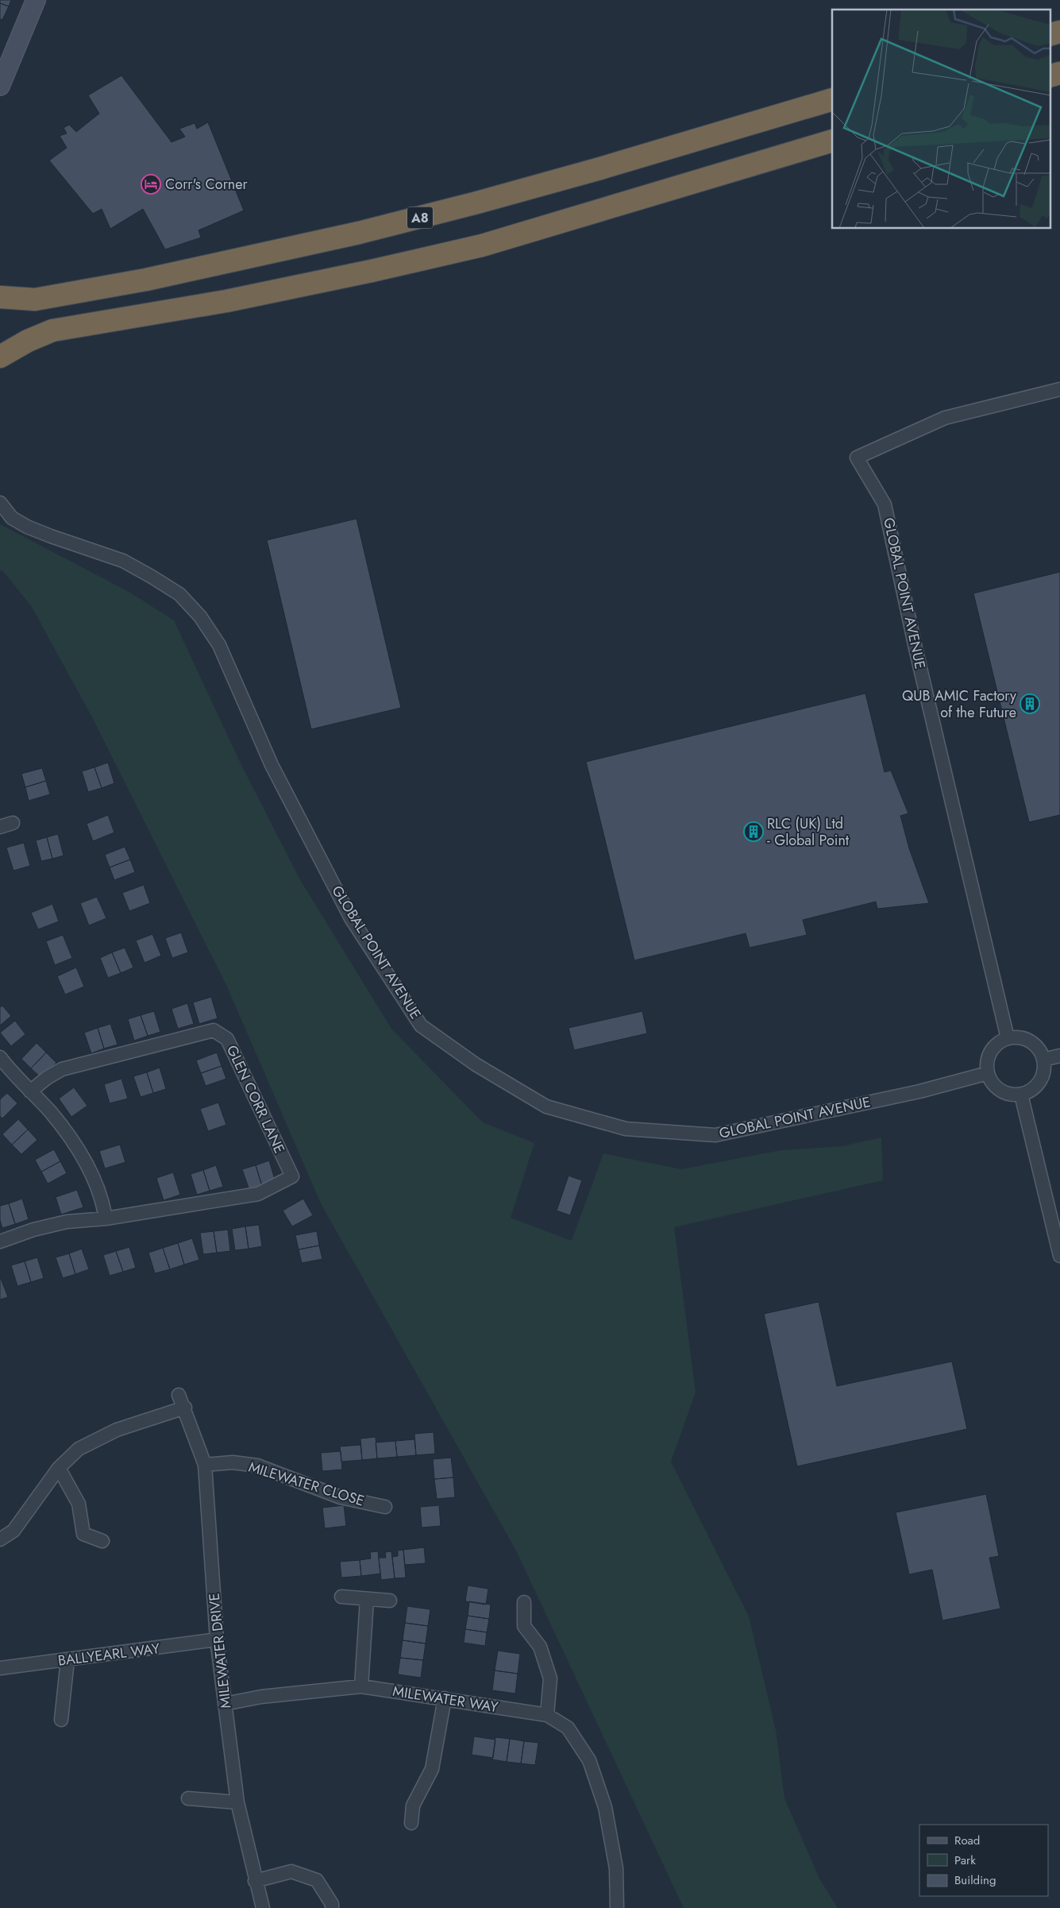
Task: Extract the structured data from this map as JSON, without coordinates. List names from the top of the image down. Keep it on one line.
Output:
{"streets":{"highway":["A8"],"street":["GLOBAL POINT AVENUE","GLEN CORR LANE","MILEWATER CLOSE","MILEWATER DRIVE","BALLYEARL WAY","MILEWATER WAY"]},"crossings":[["MILEWATER CLOSE","MILEWATER DRIVE"],["MILEWATER DRIVE","BALLYEARL WAY"],["MILEWATER DRIVE","MILEWATER WAY"]],"places":{"hotel":["Corr's Corner"],"building":["QUB AMIC Factory of the Future","RLC (UK) Ltd - Global Point"]},"legend":["Road","Park","Building"]}
